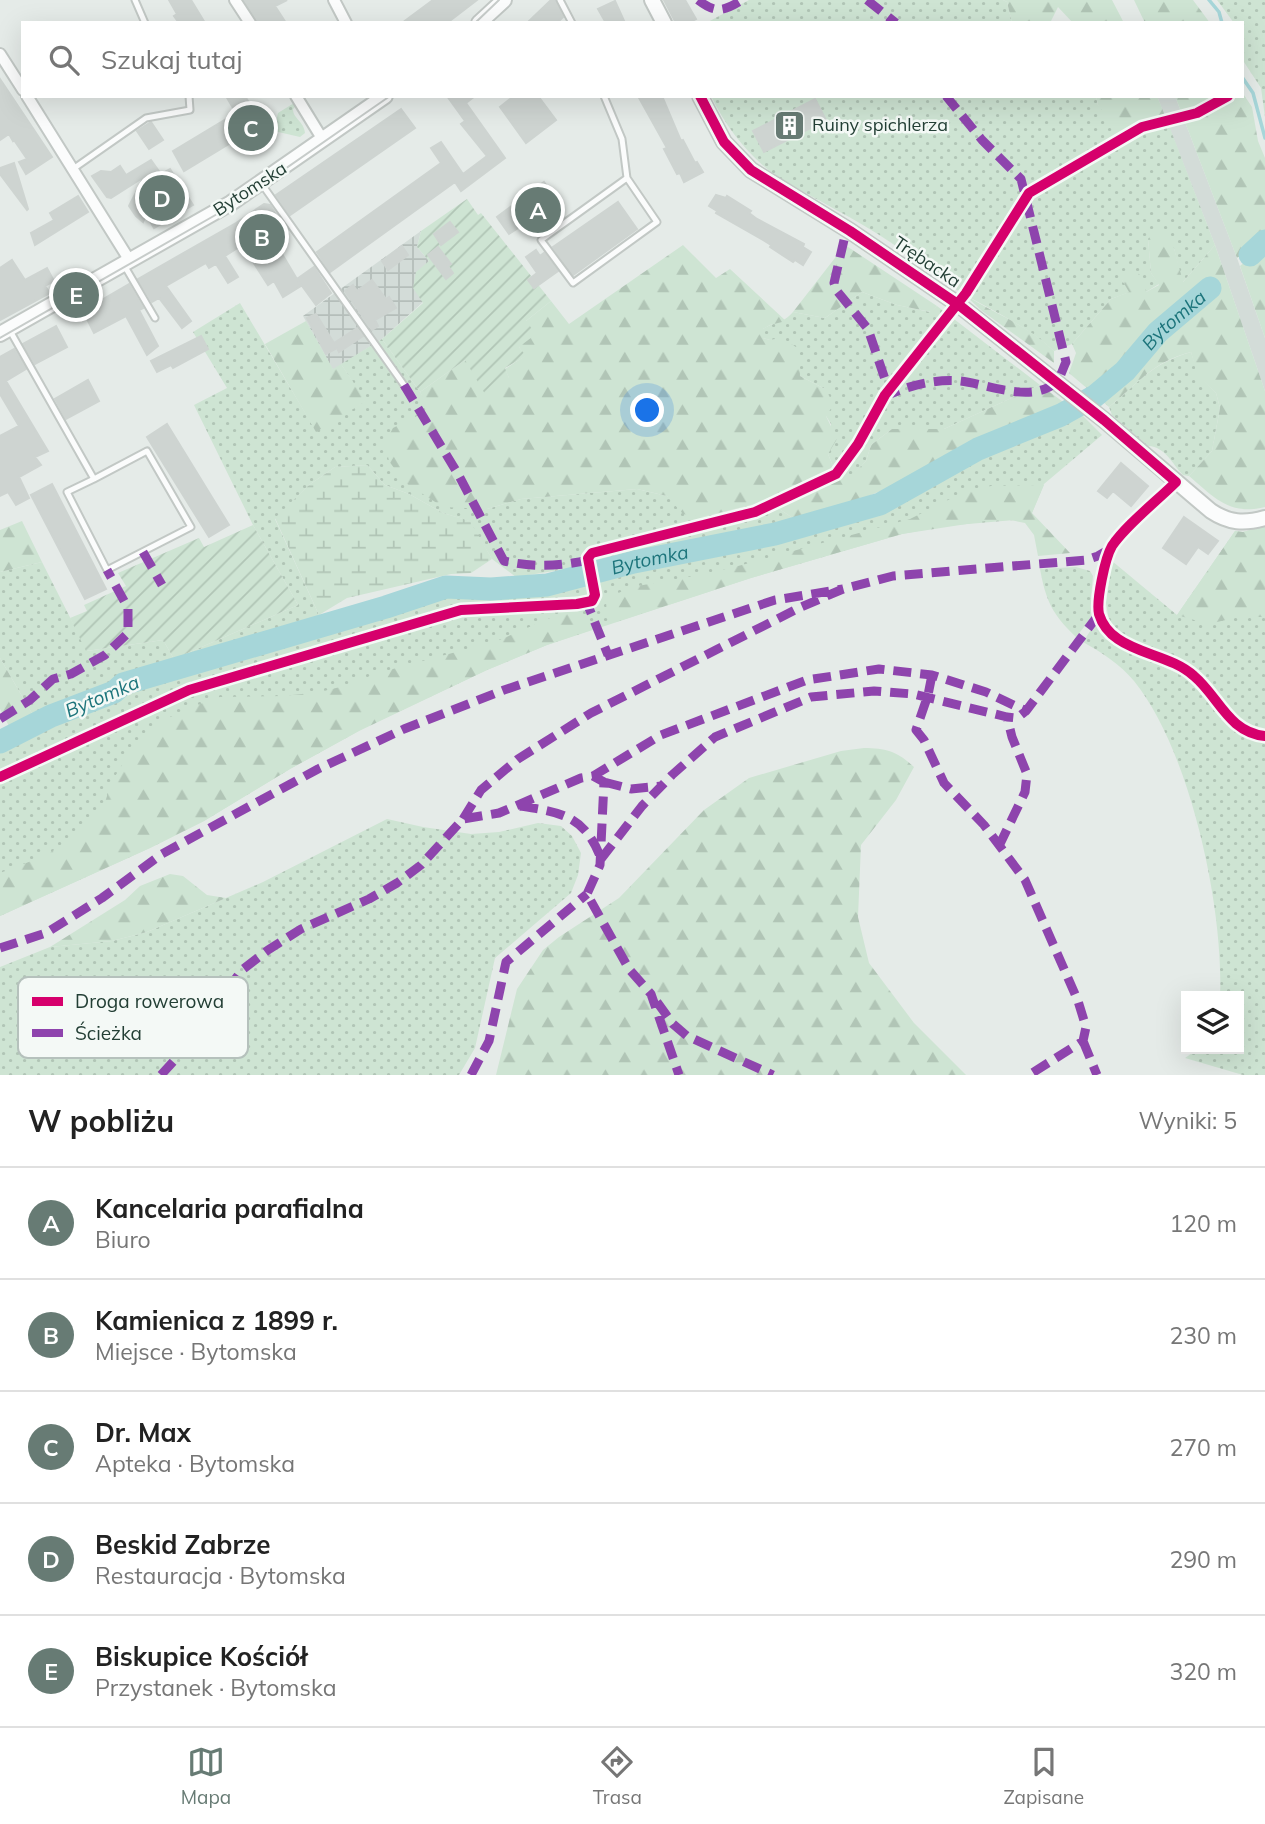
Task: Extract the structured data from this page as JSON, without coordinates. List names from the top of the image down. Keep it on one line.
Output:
{"streets":{"street":["Bytomska","Trębacka"]},"water":["Bytomka"],"places":{"building":["Ruiny spichlerza"]},"legend":["Droga rowerowa","Ścieżka"],"page":{"search":"Szukaj tutaj","pins":["C","D","A","B","E"],"heading":["W pobliżu","Wyniki: 5"],"list":[{"mark":"A","name":"Kancelaria parafialna","note":"Biuro","value":"120 m"},{"mark":"B","name":"Kamienica z 1899 r.","note":"Miejsce · Bytomska","value":"230 m"},{"mark":"C","name":"Dr. Max","note":"Apteka · Bytomska","value":"270 m"},{"mark":"D","name":"Beskid Zabrze","note":"Restauracja · Bytomska","value":"290 m"},{"mark":"E","name":"Biskupice Kościół","note":"Przystanek · Bytomska","value":"320 m"}],"nav":["Mapa","Trasa","Zapisane"]}}
